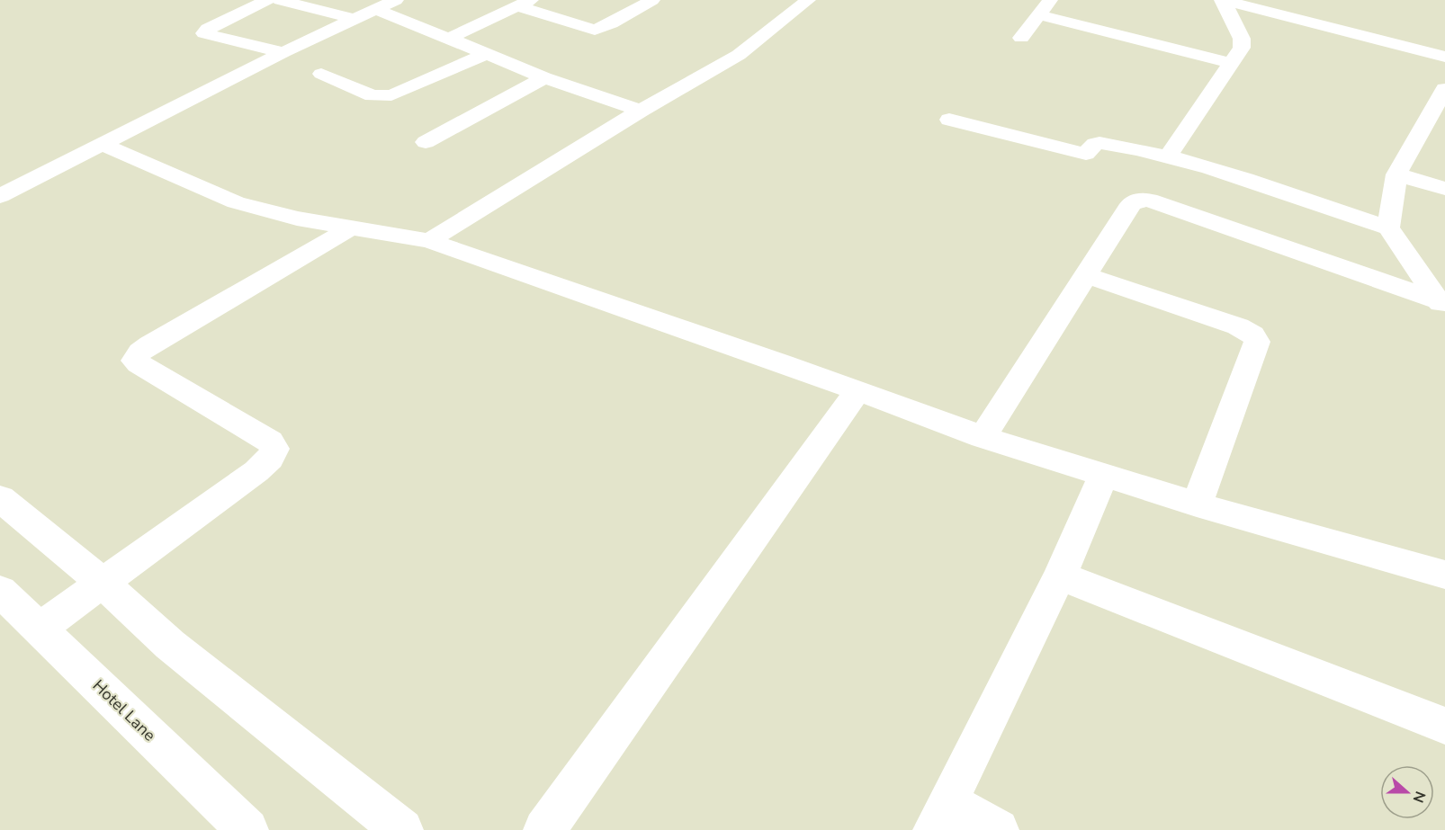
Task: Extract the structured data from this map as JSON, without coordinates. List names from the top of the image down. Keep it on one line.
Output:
{"streets":{"street":["Hotel Lane"]},"north":"right"}
